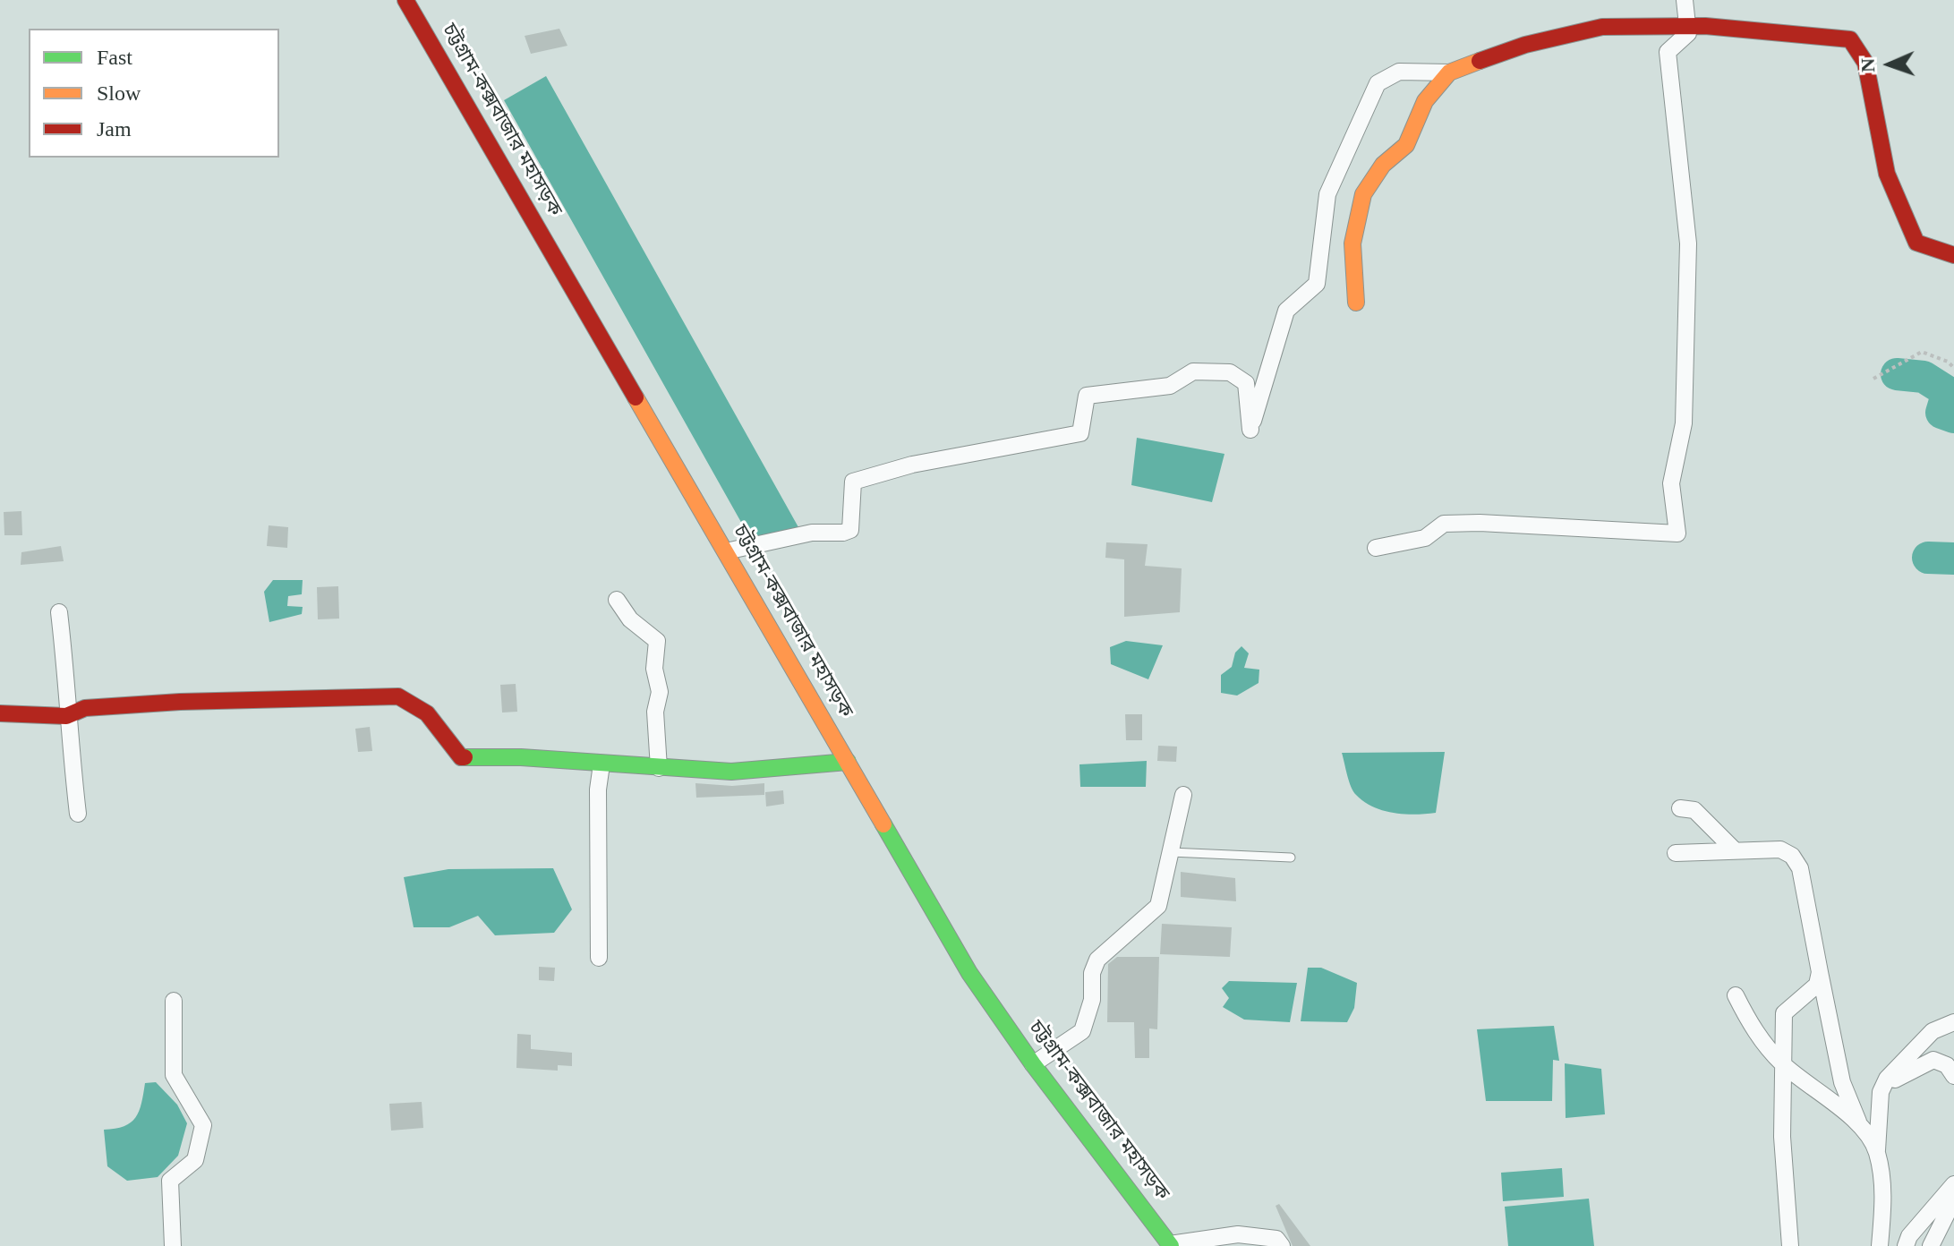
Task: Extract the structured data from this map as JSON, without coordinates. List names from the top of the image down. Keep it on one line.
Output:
{"streets":{"main road":["চট্টগ্রাম-কক্সবাজার মহাসড়ক"]},"legend":["Fast","Slow","Jam"],"north":"left"}
